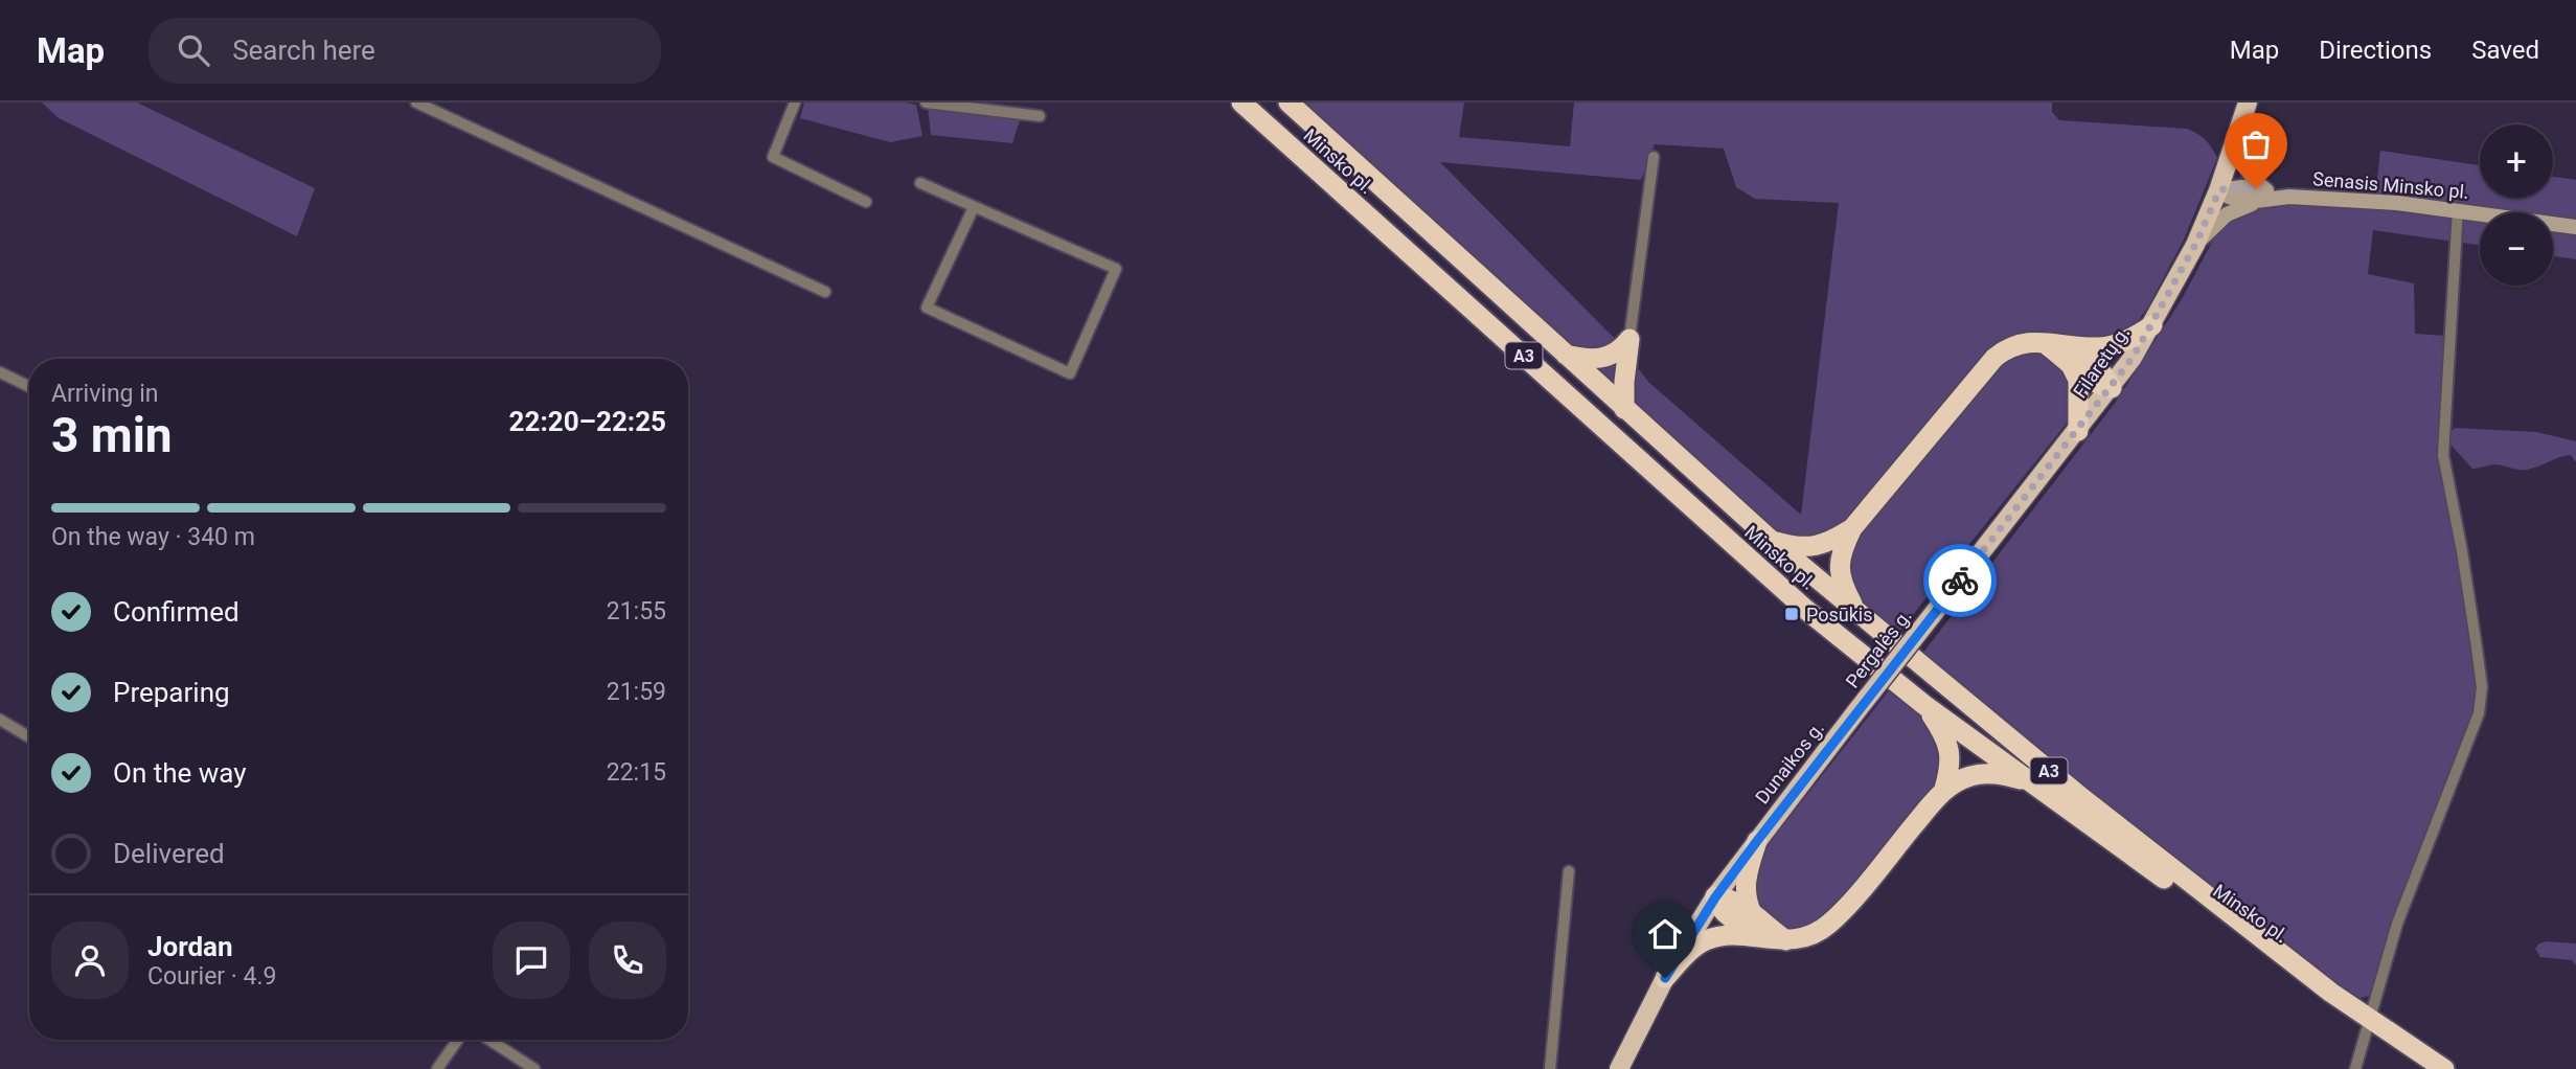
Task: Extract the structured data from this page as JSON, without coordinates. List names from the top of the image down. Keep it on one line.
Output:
{"streets":{"highway":["Minsko pl.","A3"],"main road":["Senasis Minsko pl.","Filaretų g.","Pergalės g.","Dunaikos g."]},"crossings":[["Senasis Minsko pl.","Filaretų g."],["Filaretų g.","Pergalės g."],["Pergalės g.","Dunaikos g."]],"places":{"transit":["Posūkis"]},"page":{"header":"Map","search":"Search here","nav":["Map","Directions","Saved"],"map_buttons":["+","−"],"heading":["3 min","Arriving in","22:20–22:25"],"panel":["Jordan","Courier · 4.9"],"bar":"On the way · 340 m","list":[["Confirmed","21:55"],["Preparing","21:59"],["On the way","22:15"],"Delivered"]}}
